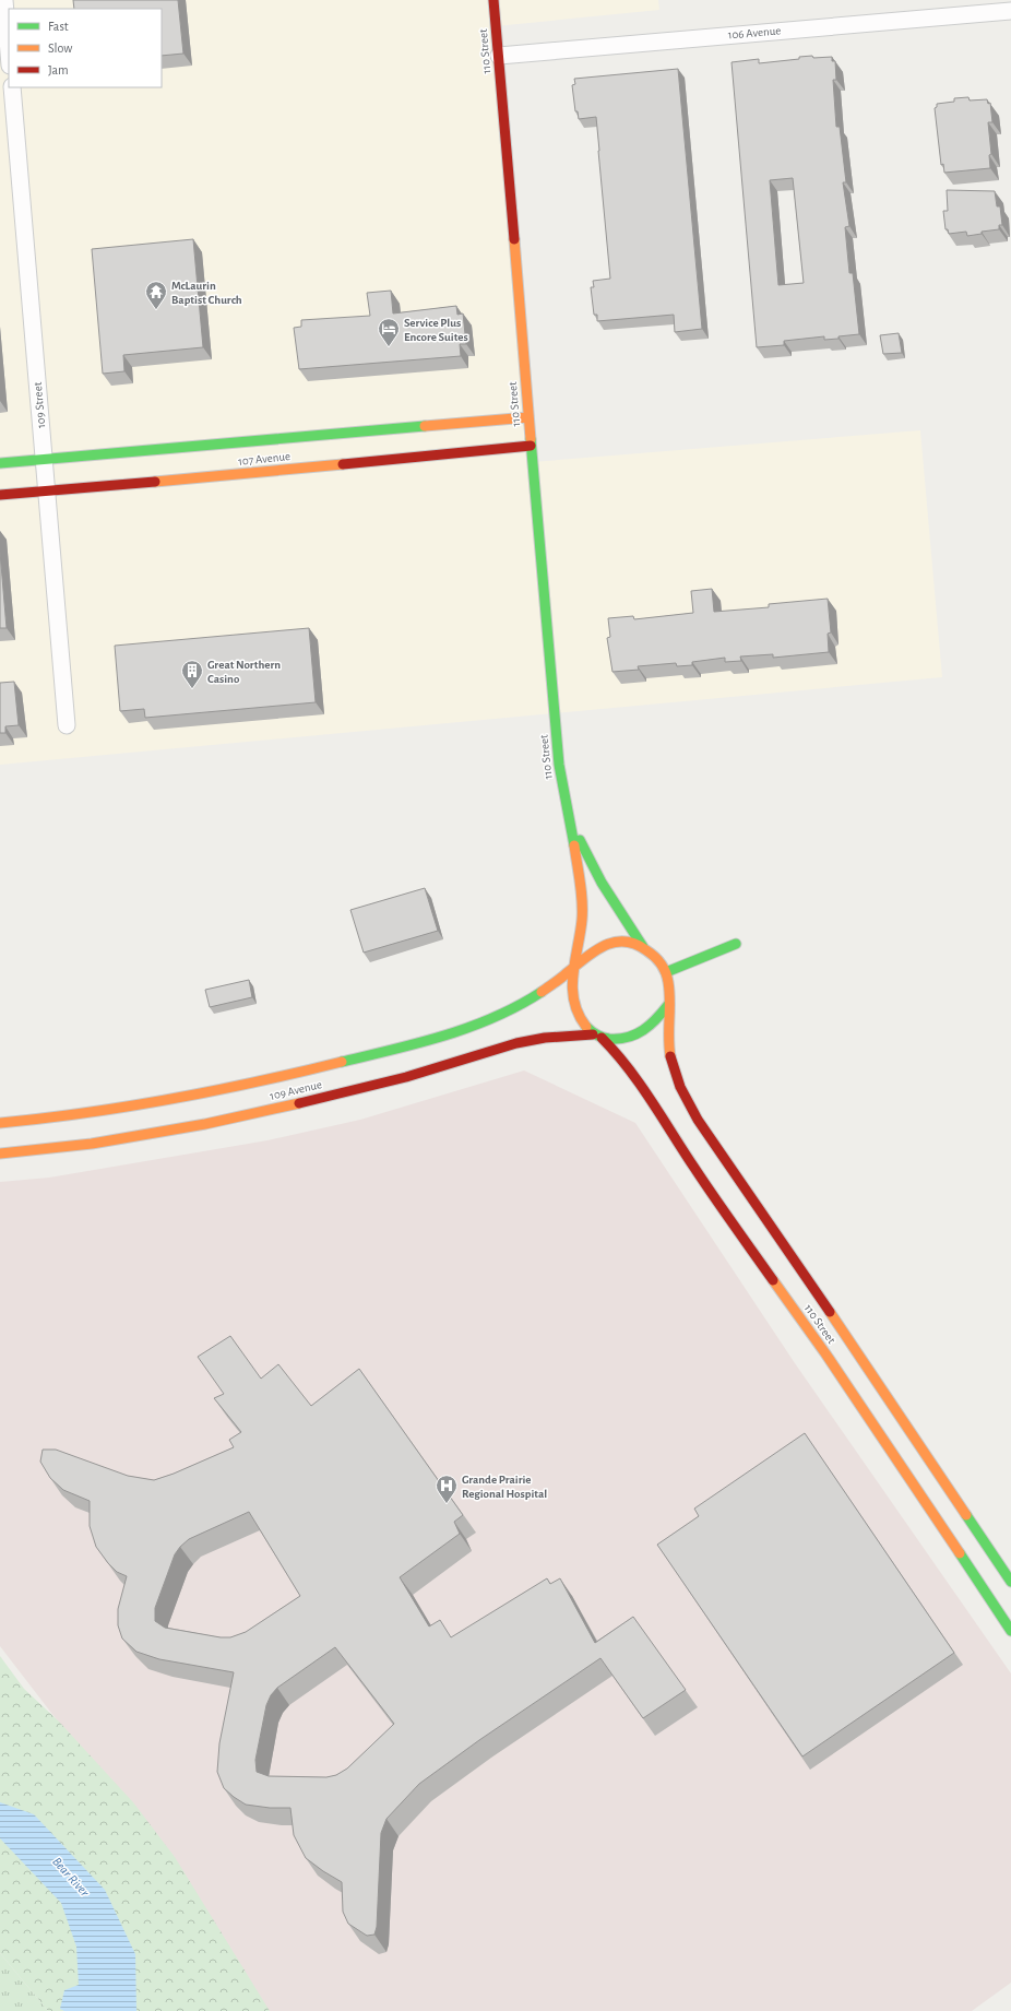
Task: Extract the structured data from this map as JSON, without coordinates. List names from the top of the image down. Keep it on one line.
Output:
{"streets":{"street":["106 Avenue","110 Street","109 Street","107 Avenue","109 Avenue"]},"crossings":[["106 Avenue","110 Street"],["110 Street","107 Avenue"],["110 Street","109 Avenue"],["109 Street","107 Avenue"]],"water":["Bear River"],"places":{"temple":["McLaurin Baptist Church"],"hotel":["Service Plus Encore Suites"],"building":["Great Northern Casino"],"hospital":["Grande Prairie Regional Hospital"]},"legend":["Fast","Slow","Jam"]}
